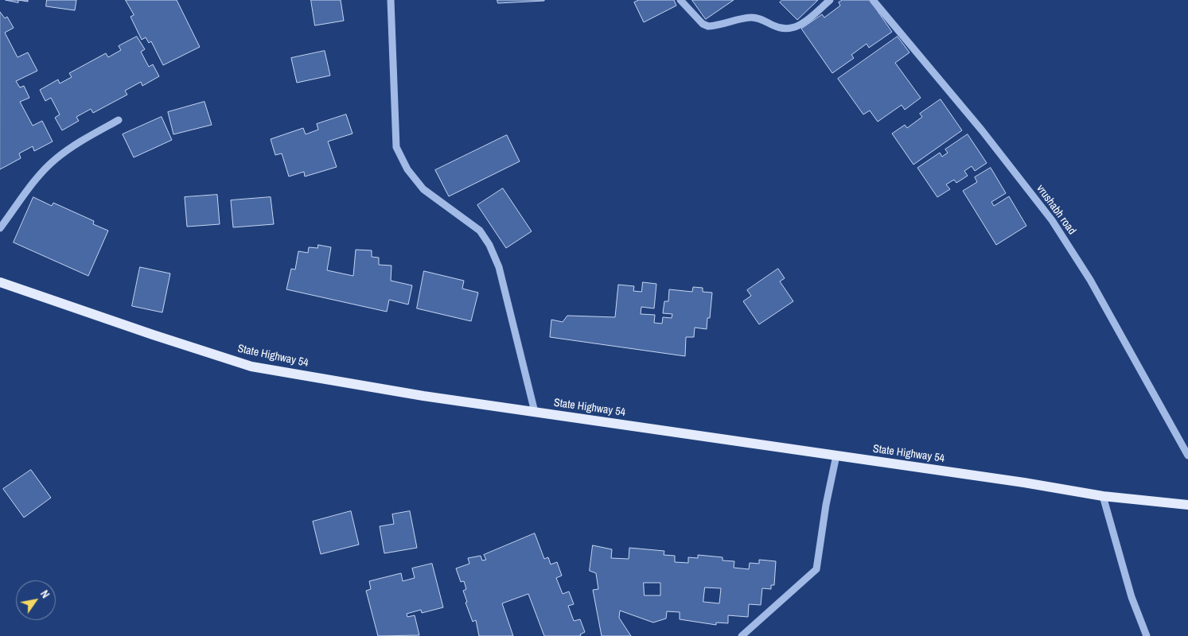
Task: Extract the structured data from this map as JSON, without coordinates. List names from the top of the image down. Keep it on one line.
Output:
{"streets":{"main road":["State Highway 54"],"street":["vrushabh road"]},"north":"top right"}
